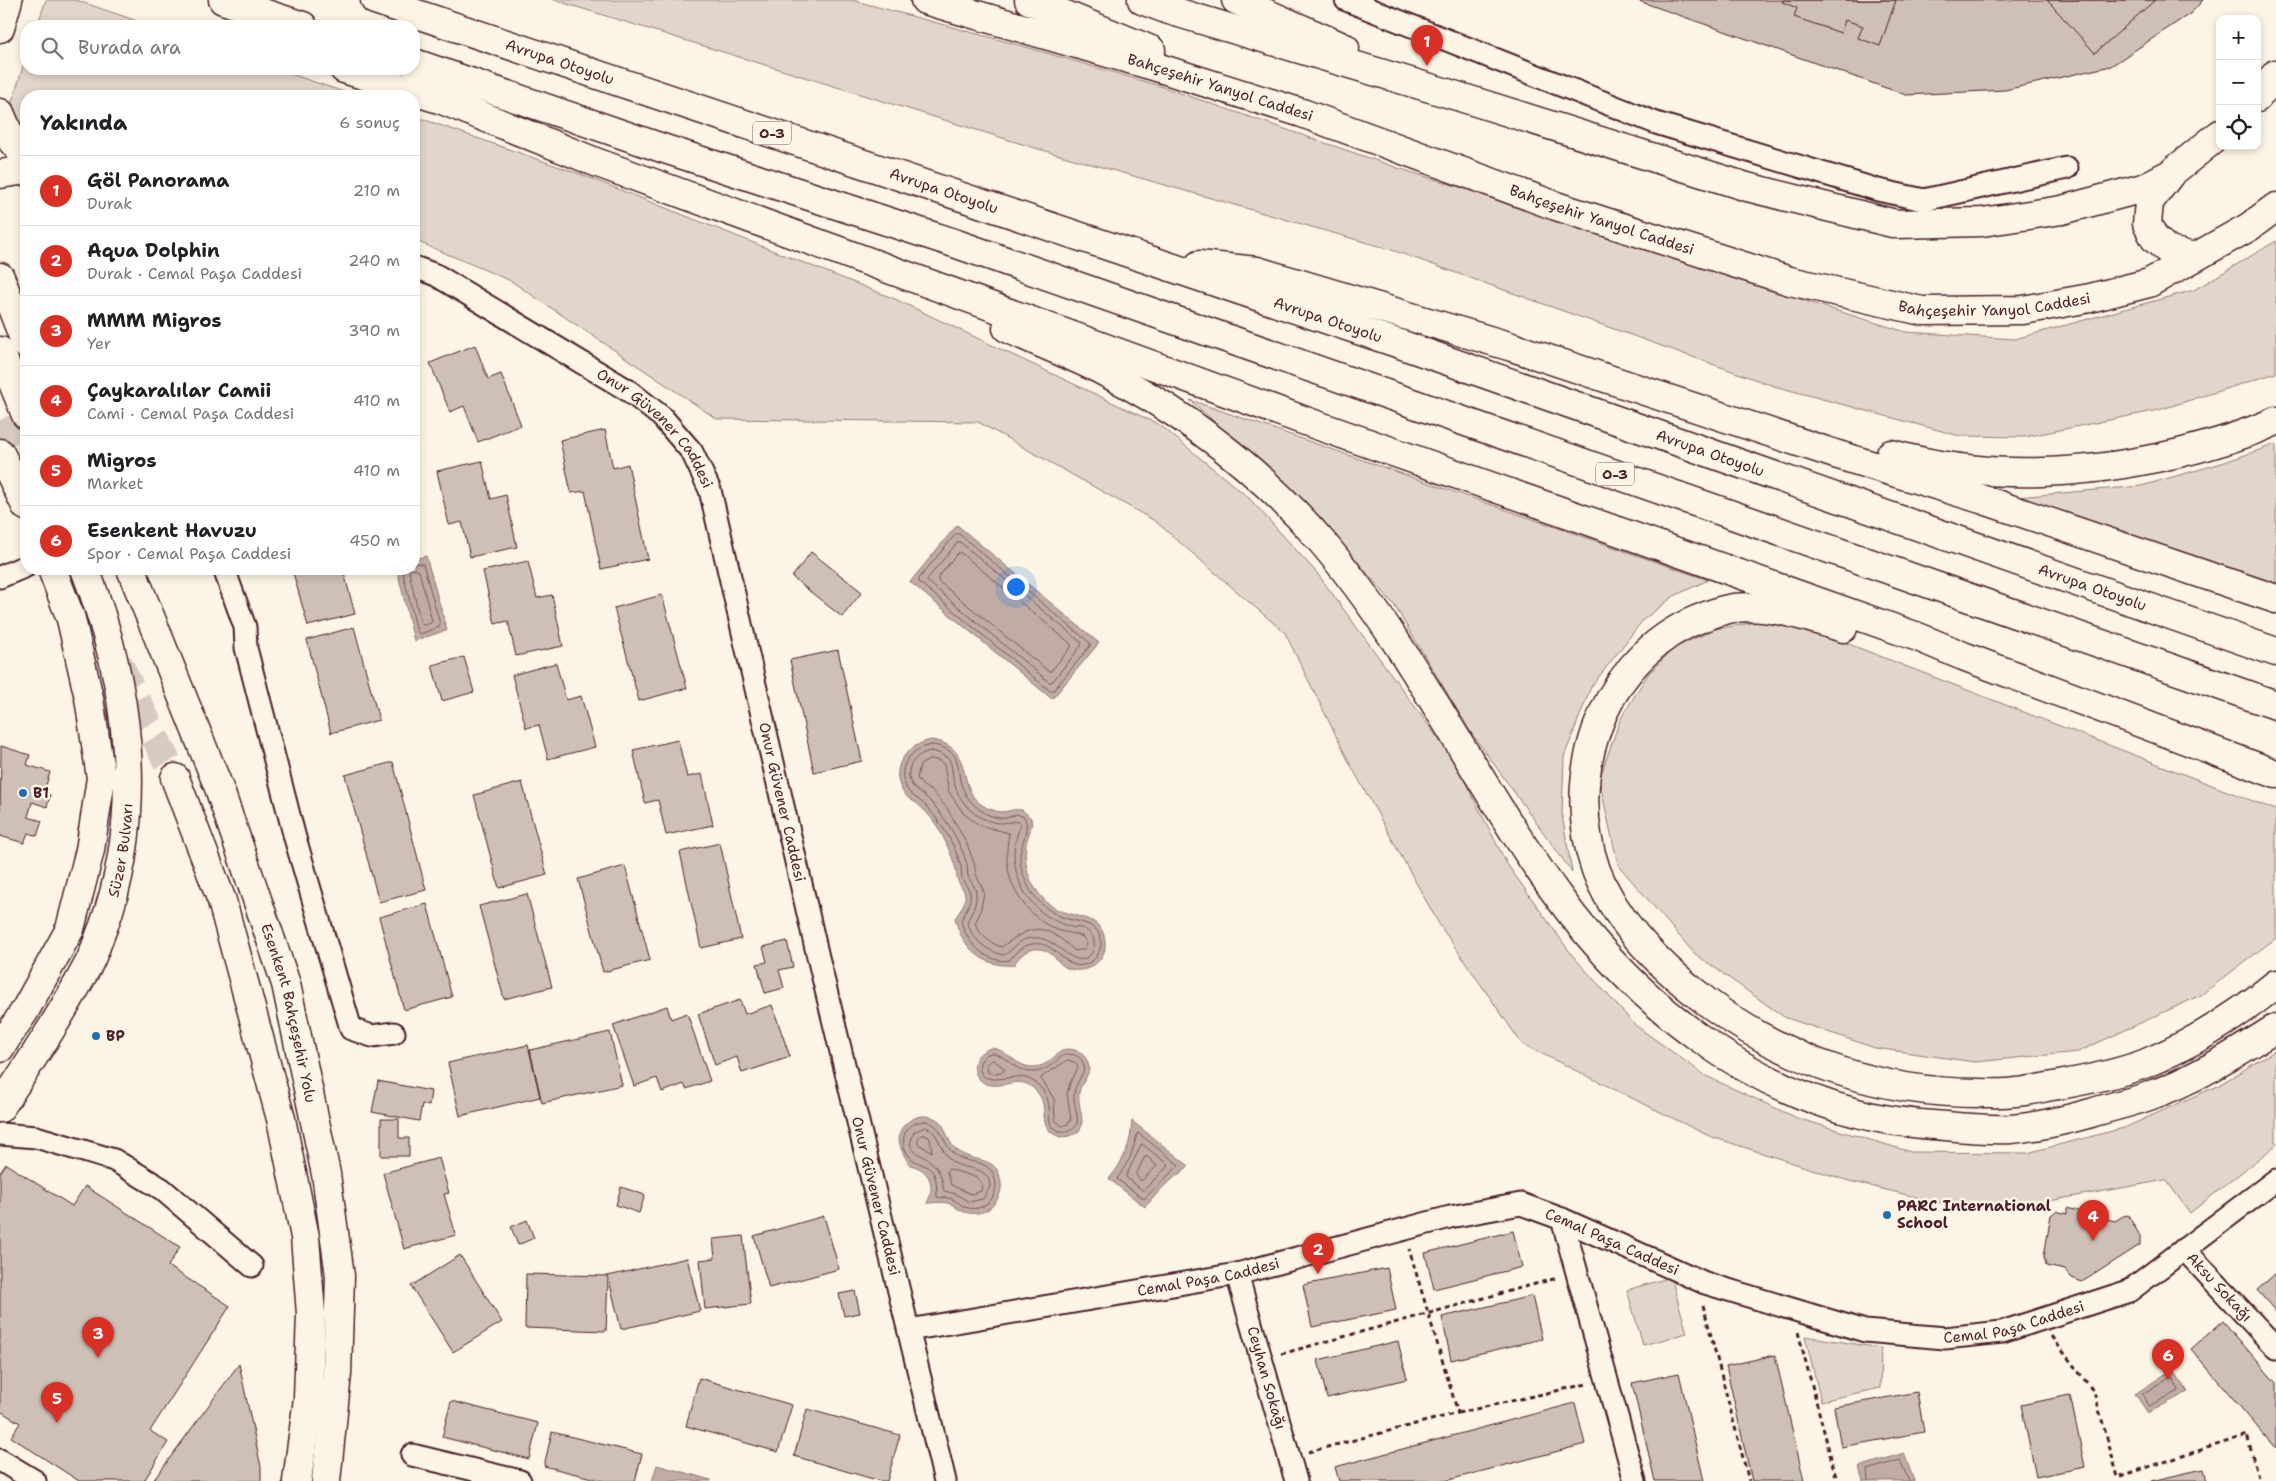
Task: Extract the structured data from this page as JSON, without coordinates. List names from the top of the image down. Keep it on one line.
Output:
{"streets":{"main road":["Avrupa Otoyolu","Bahçeşehir Yanyol Caddesi","O-3","Süzer Bulvarı","Esenkent Bahçeşehir Yolu"],"street":["Onur Güvener Caddesi","Cemal Paşa Caddesi","Aksu Sokağı","Ceyhan Sokağı"]},"crossings":[["Onur Güvener Caddesi","Cemal Paşa Caddesi"],["Cemal Paşa Caddesi","Aksu Sokağı"],["Cemal Paşa Caddesi","Ceyhan Sokağı"]],"places":["B1","BP","PARC International School"],"page":{"map_buttons":["+","−"],"search":"Burada ara","pins":["1","4","2","3","6","5"],"heading":["Yakında","6 sonuç"],"list":[{"mark":"1","name":"Göl Panorama","note":"Durak","value":"210 m"},{"mark":"2","name":"Aqua Dolphin","note":"Durak · Cemal Paşa Caddesi","value":"240 m"},{"mark":"3","name":"MMM Migros","note":"Yer","value":"390 m"},{"mark":"4","name":"Çaykaralılar Camii","note":"Cami · Cemal Paşa Caddesi","value":"410 m"},{"mark":"5","name":"Migros","note":"Market","value":"410 m"},{"mark":"6","name":"Esenkent Havuzu","note":"Spor · Cemal Paşa Caddesi","value":"450 m"}]}}
